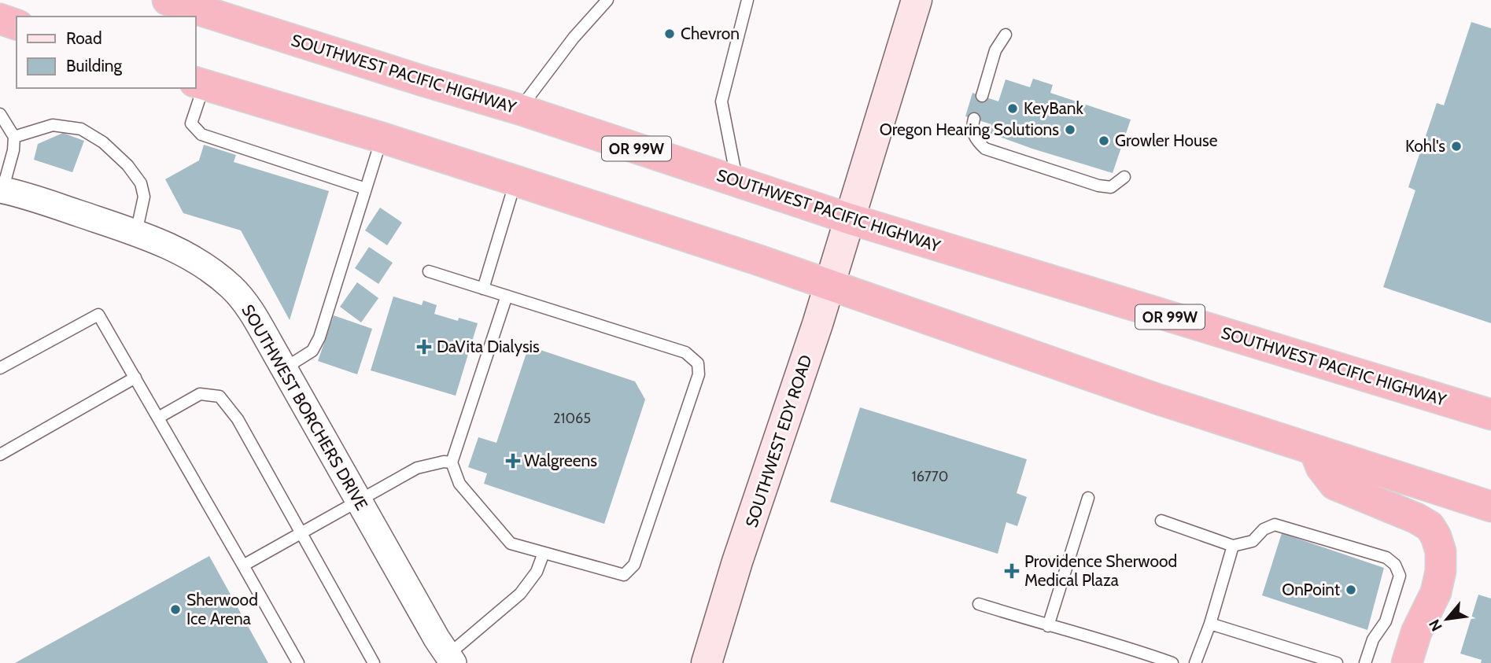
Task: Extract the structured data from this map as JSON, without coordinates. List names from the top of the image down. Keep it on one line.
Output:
{"streets":{"highway":["SOUTHWEST PACIFIC HIGHWAY","OR 99W"],"main road":["SOUTHWEST EDY ROAD"],"street":["SOUTHWEST BORCHERS DRIVE"]},"crossings":[["SOUTHWEST PACIFIC HIGHWAY","SOUTHWEST EDY ROAD"]],"places":{"other":["Chevron","KeyBank","Oregon Hearing Solutions","Growler House","Kohl's","OnPoint","Sherwood Ice Arena"],"health":["DaVita Dialysis","Walgreens","Providence Sherwood Medical Plaza"]},"house_numbers":["21065","16770"],"legend":["Road","Building"],"north":"bottom left"}
